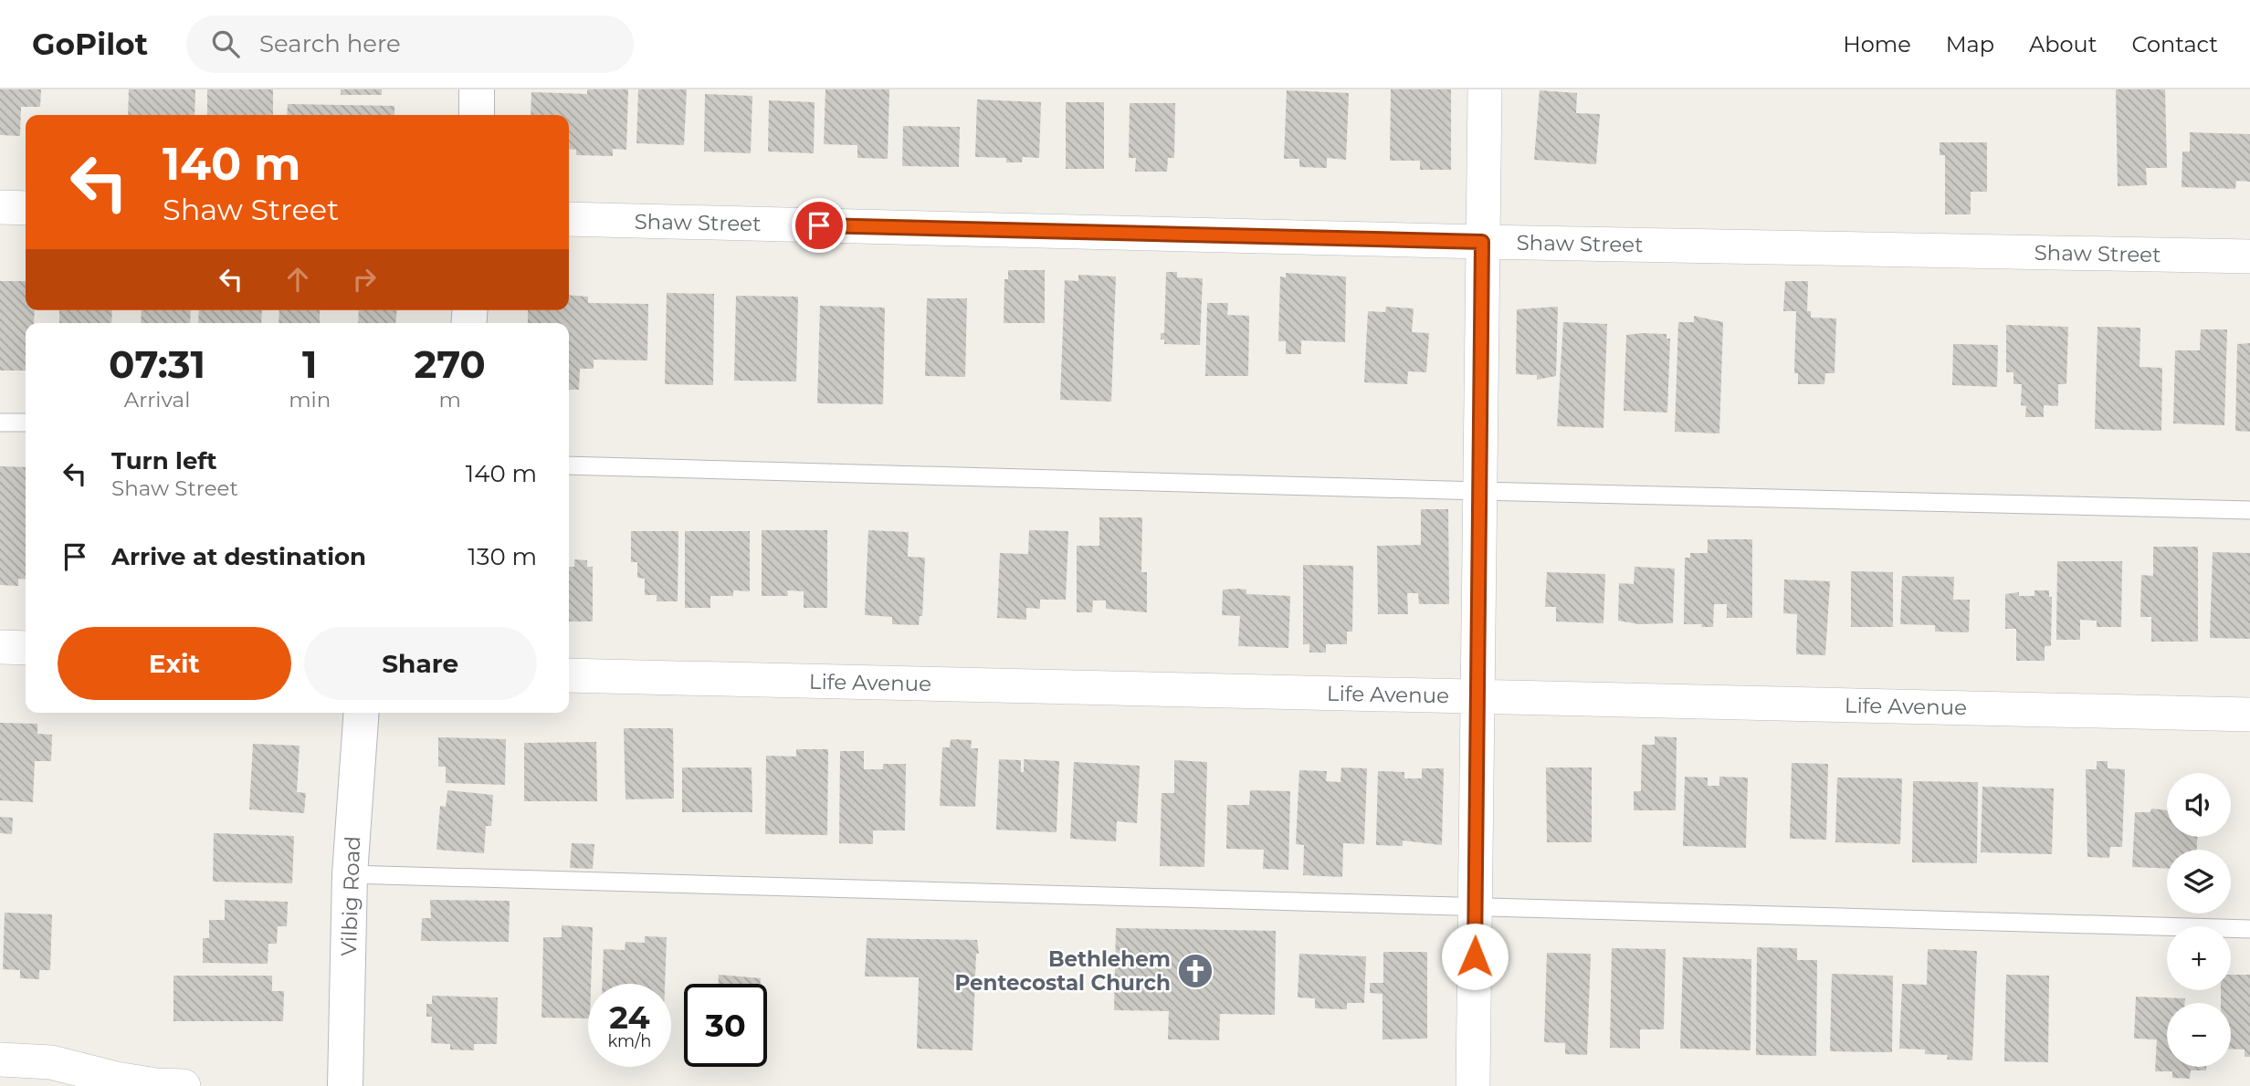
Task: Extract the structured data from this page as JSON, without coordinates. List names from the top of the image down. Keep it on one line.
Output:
{"streets":{"street":["Shaw Street","Life Avenue","Vilbig Road"]},"places":{"church":["Bethlehem Pentecostal Church"]},"page":{"header":"GoPilot","search":"Search here","nav":["Home","Map","About","Contact"],"turn":["140 m","Shaw Street"],"eta":["07:31","Arrival","1","min","270","m"],"list":[{"name":"Turn left","note":"Shaw Street","value":"140 m"},{"name":"Arrive at destination","value":"130 m"}],"buttons":["Exit","Share"],"map_buttons":["+","−"],"speed":"24 km/h","limit":"30"}}
